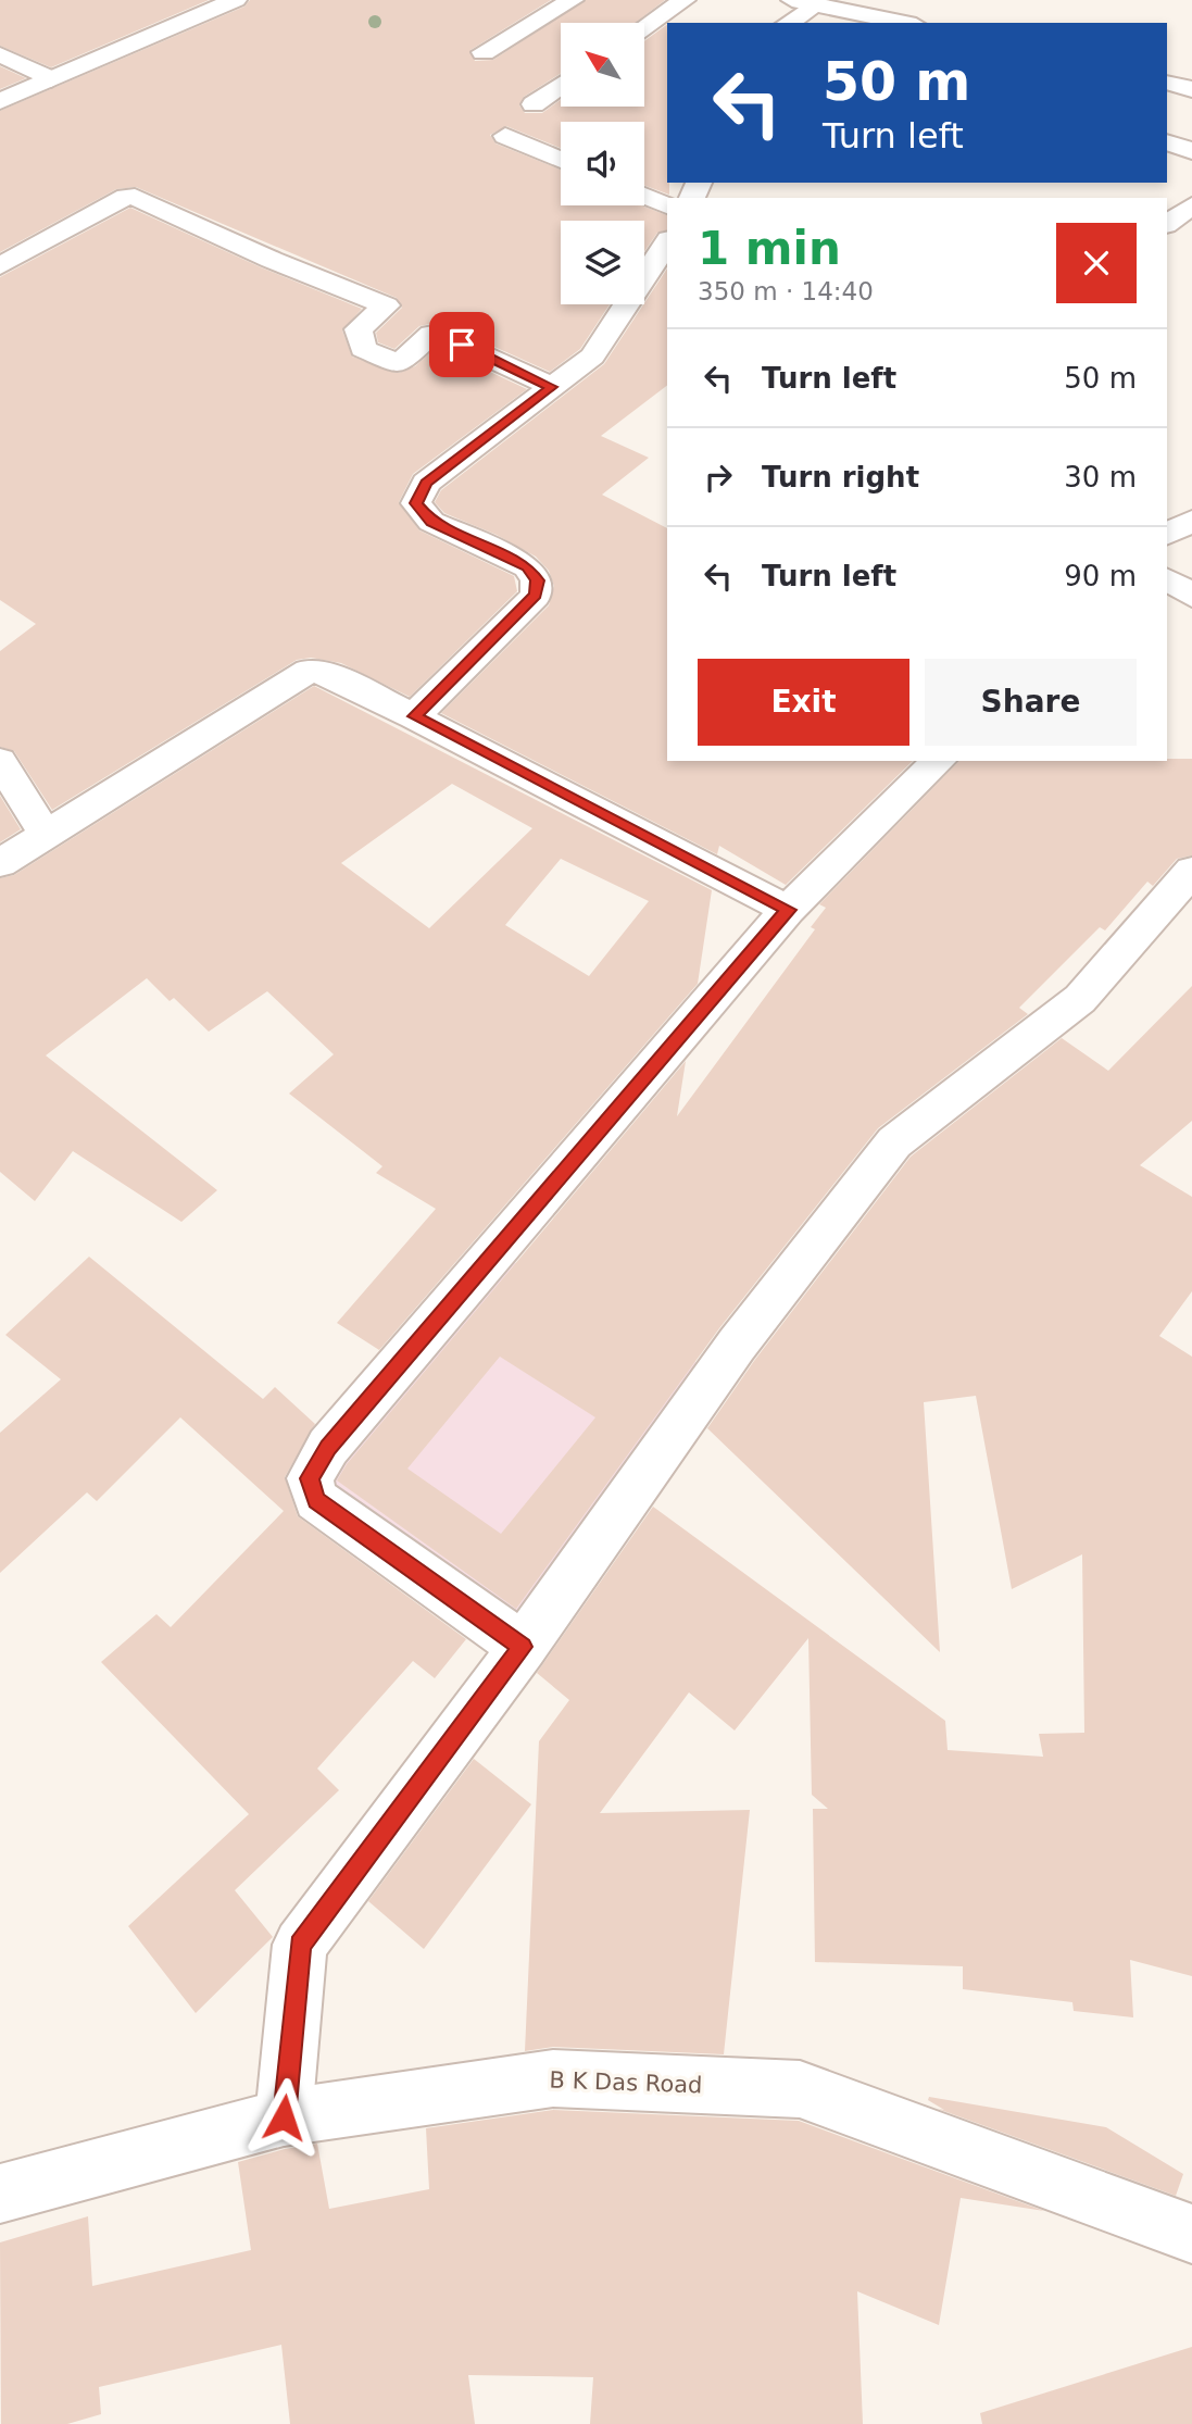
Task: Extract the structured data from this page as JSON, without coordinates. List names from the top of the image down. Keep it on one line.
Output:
{"streets":{"street":["B K Das Road"]},"north":"top left","page":{"turn":["50 m","Turn left"],"heading":["1 min","350 m · 14:40"],"list":[{"name":"Turn left","value":"50 m"},{"name":"Turn right","value":"30 m"},{"name":"Turn left","value":"90 m"}],"buttons":["Exit","Share"]}}
